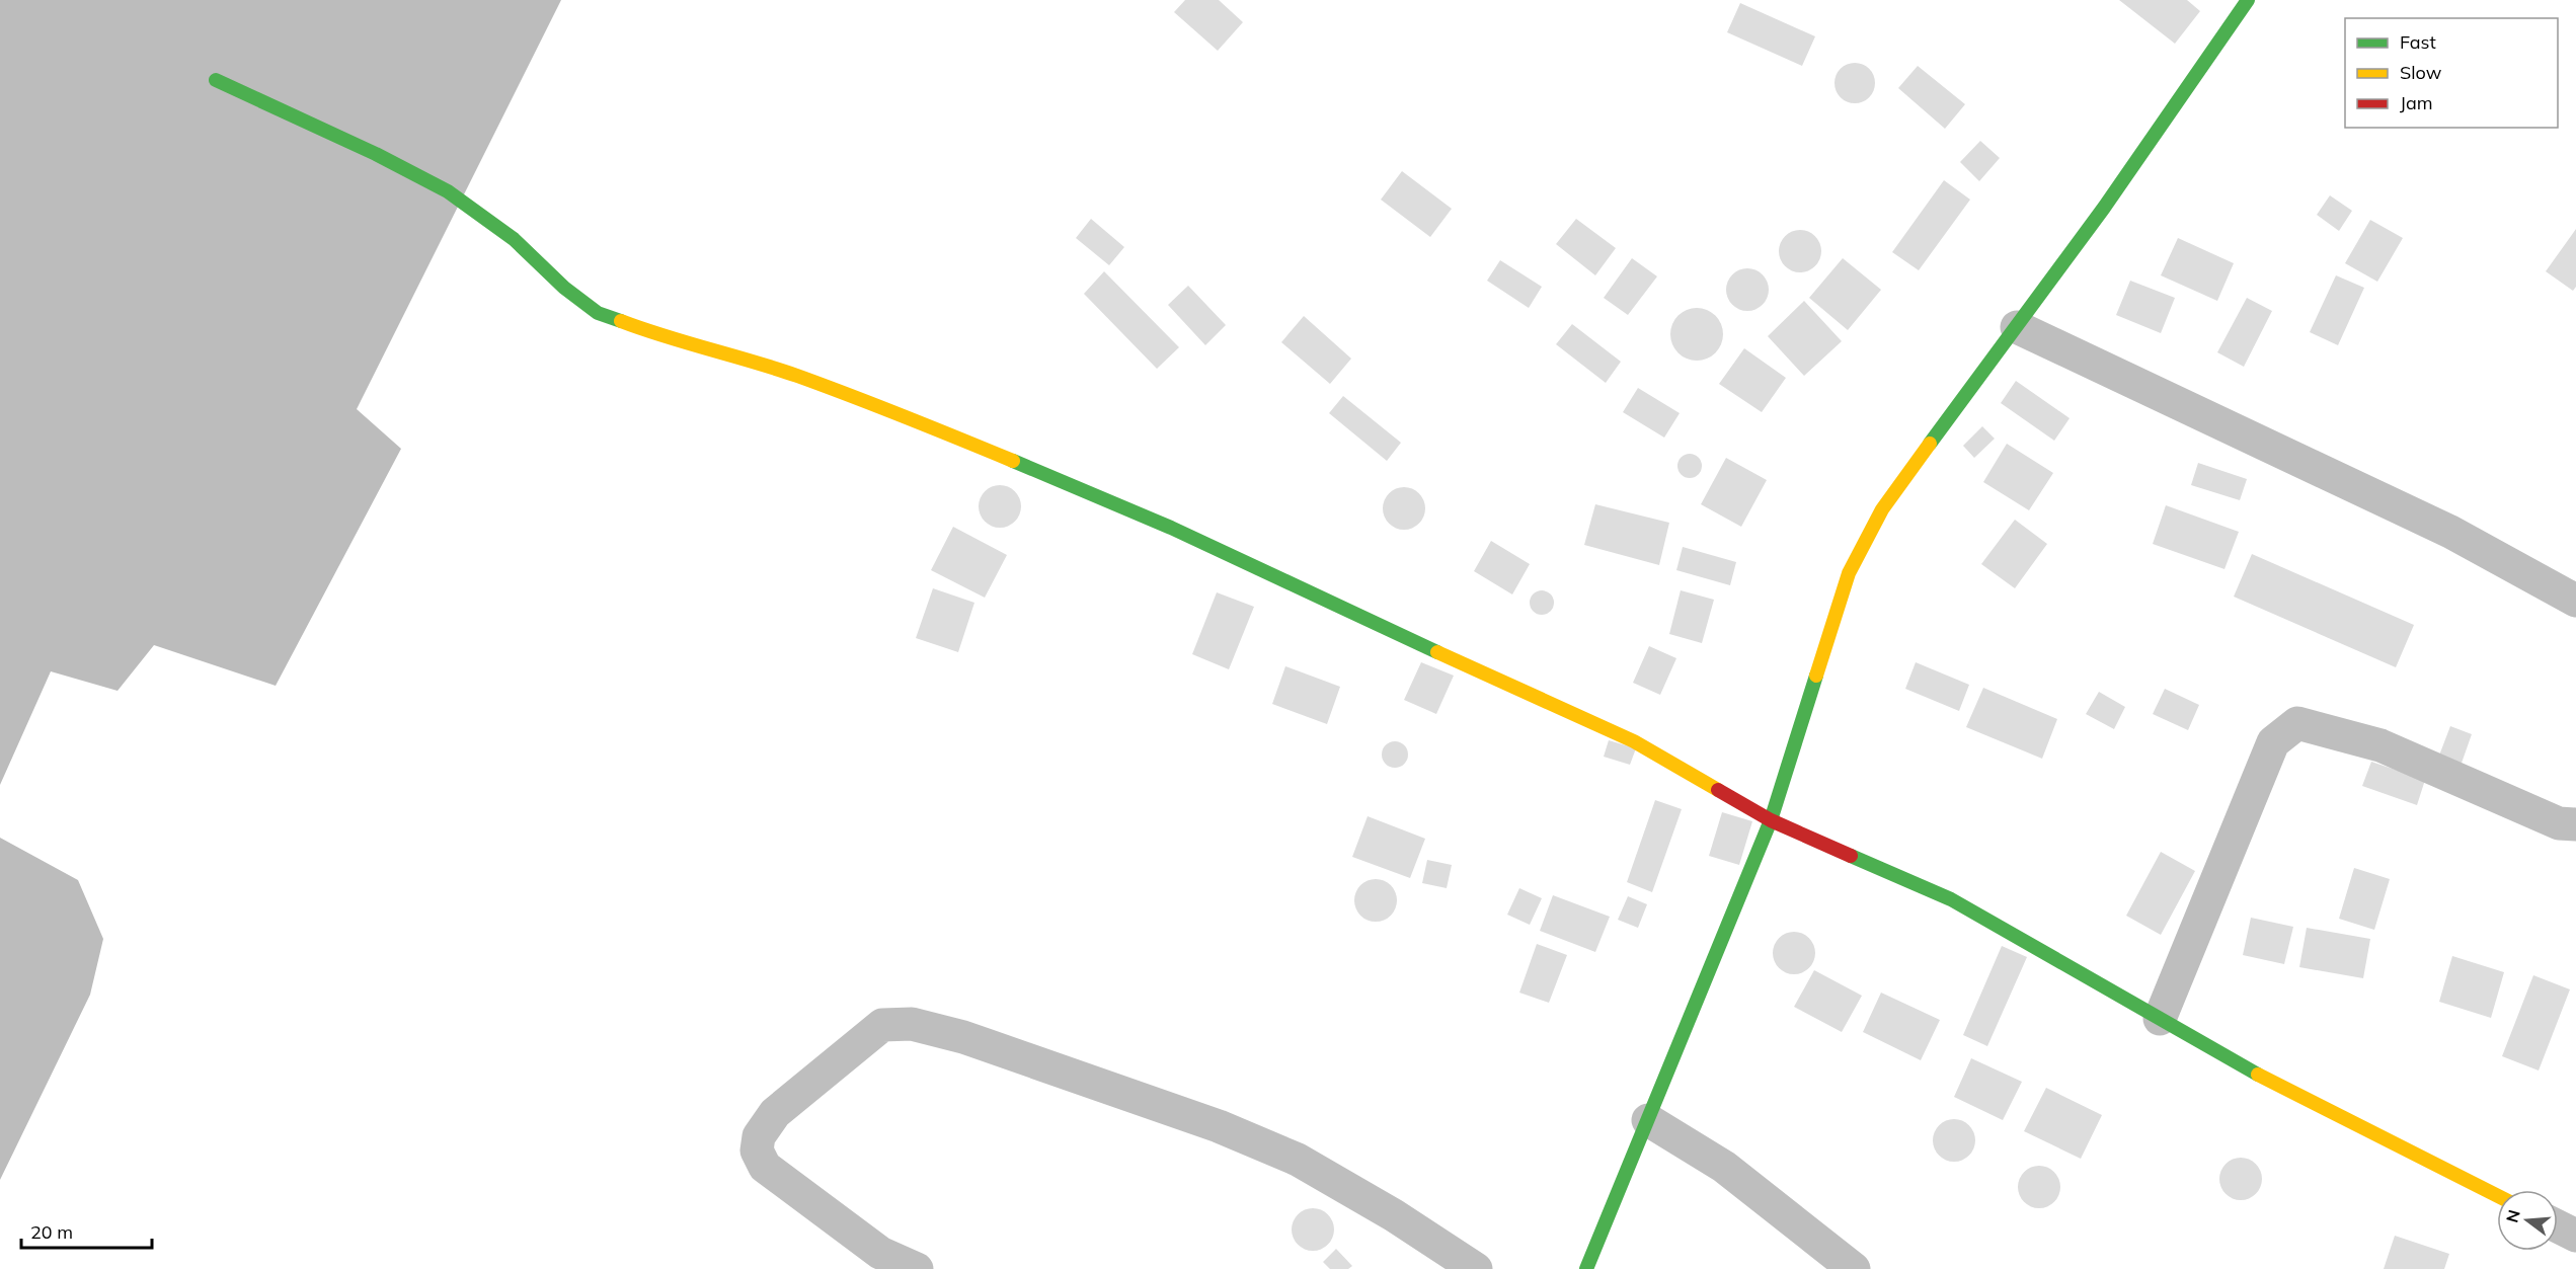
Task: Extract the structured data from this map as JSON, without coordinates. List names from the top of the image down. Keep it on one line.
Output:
{"legend":["Fast","Slow","Jam"],"scale_bar":"20 m","north":"left"}
